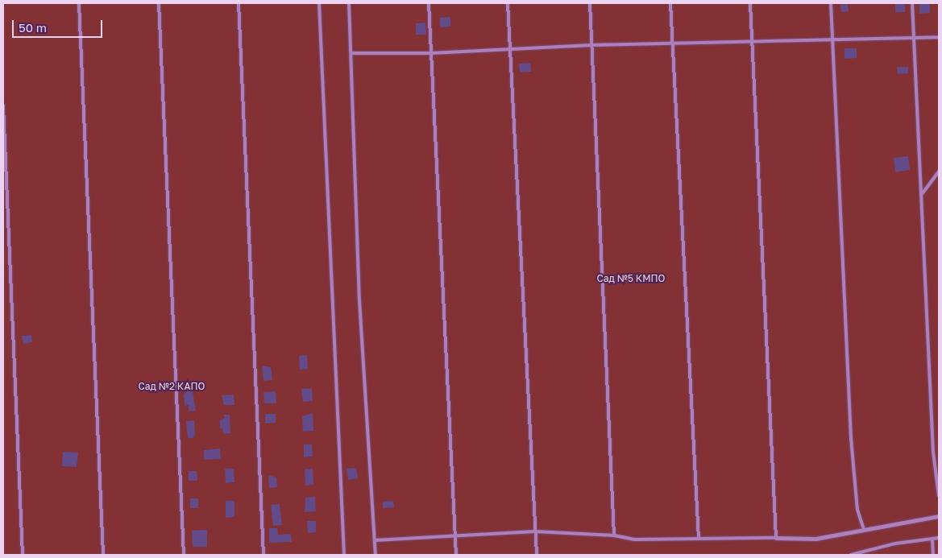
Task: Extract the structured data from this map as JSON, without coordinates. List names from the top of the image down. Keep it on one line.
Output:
{"parks":["Сад №5 КМПО","Сад №2 КАПО"],"scale_bar":"50 m"}
